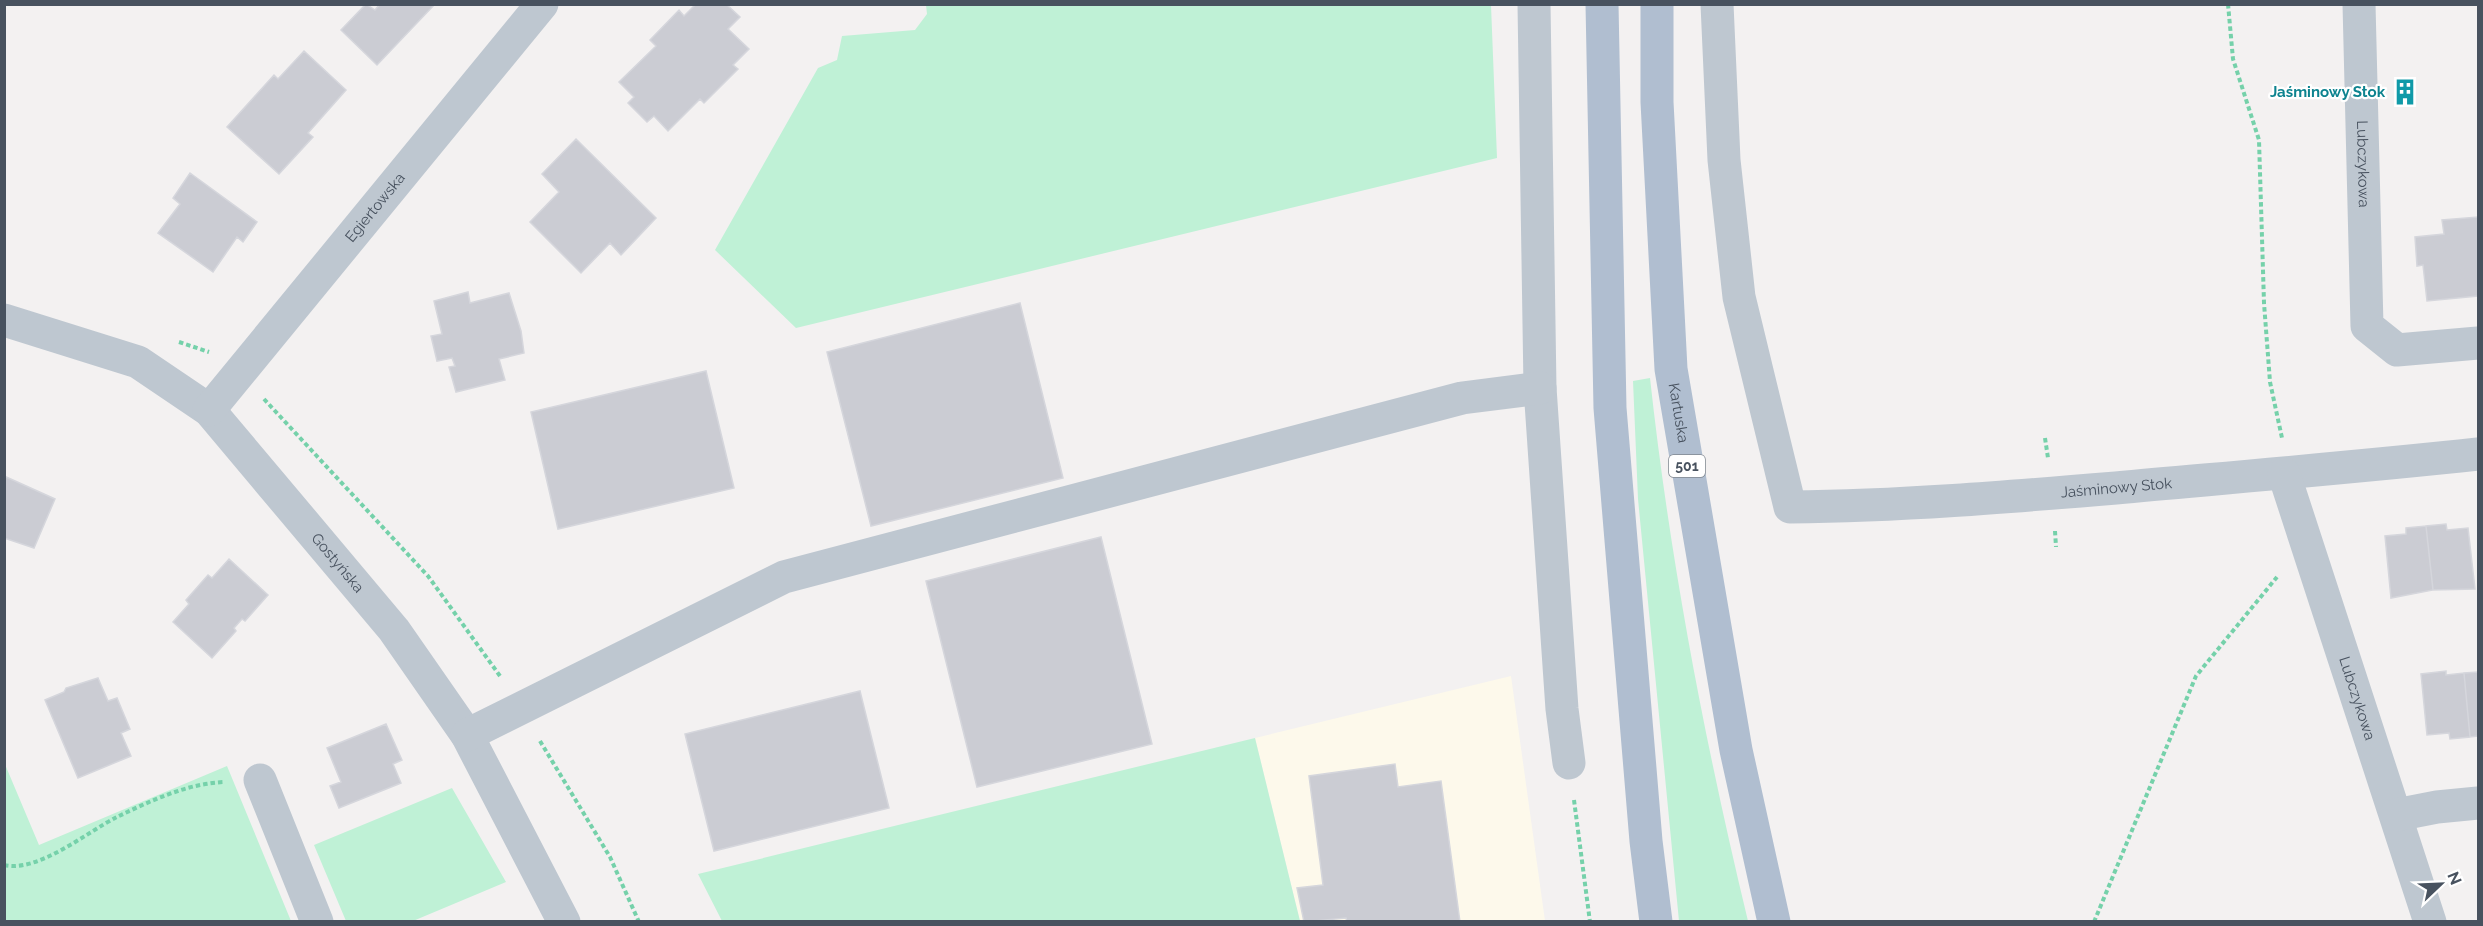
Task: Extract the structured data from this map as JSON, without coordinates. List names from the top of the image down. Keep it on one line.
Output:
{"streets":{"main road":["Kartuska","501"],"street":["Lubczykowa","Egiertowska","Jaśminowy Stok","Gostyńska"]},"crossings":[["Lubczykowa","Jaśminowy Stok"],["Egiertowska","Gostyńska"]],"places":{"building":["Jaśminowy Stok"]},"north":"top right"}
